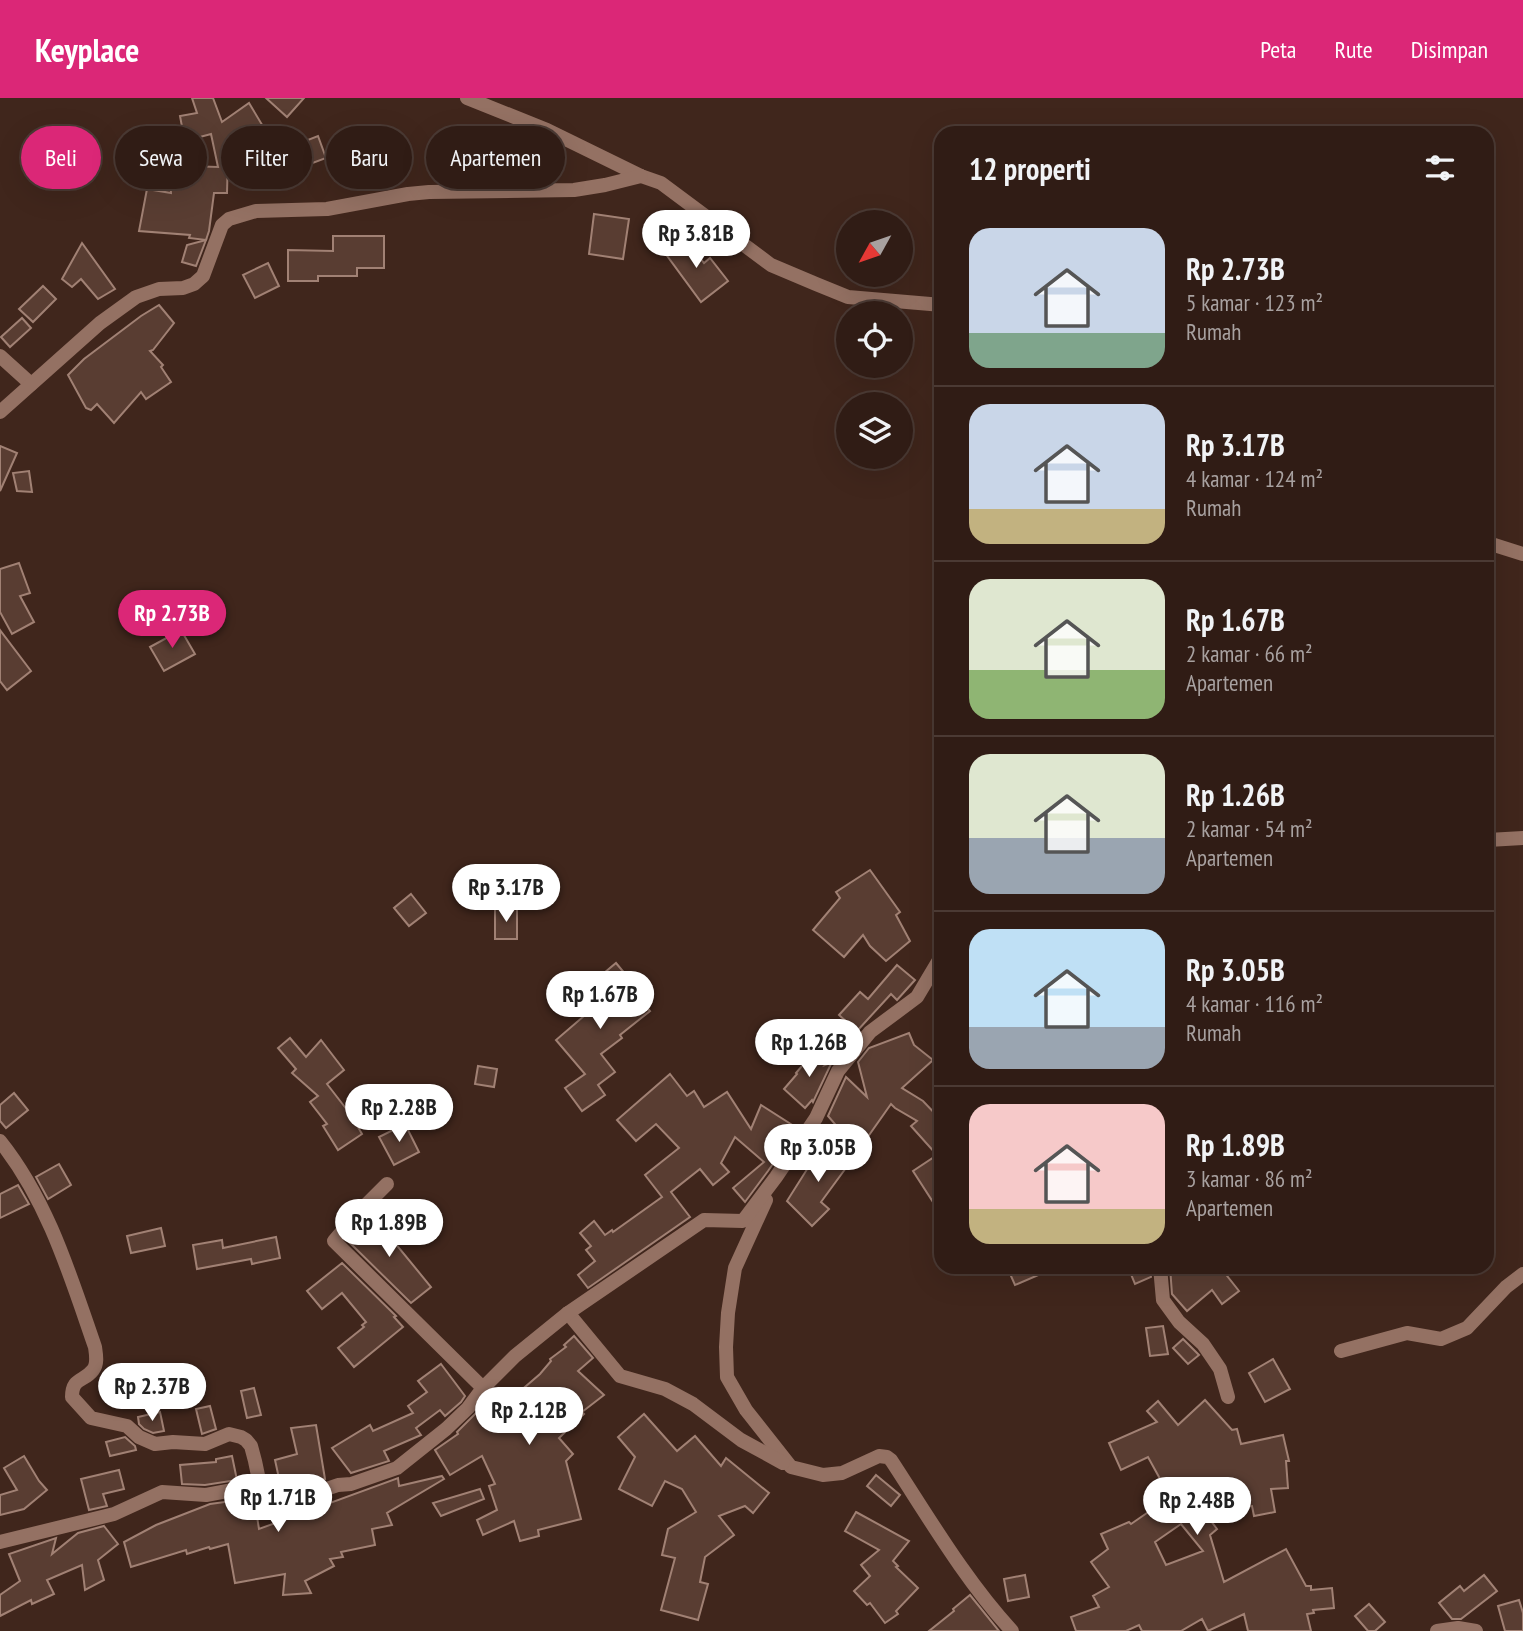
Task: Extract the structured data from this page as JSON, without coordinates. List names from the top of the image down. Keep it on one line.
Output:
{"north":"bottom left","page":{"header":"Keyplace","nav":["Peta","Rute","Disimpan"],"chip":["Beli","Sewa","Filter","Baru","Apartemen"],"heading":"12 properti","price":["Rp 3.81B","Rp 2.73B","Rp 3.17B","Rp 1.67B","Rp 1.26B","Rp 2.28B","Rp 3.05B","Rp 1.89B","Rp 2.37B","Rp 2.12B","Rp 1.71B","Rp 2.48B"],"list":[{"name":"Rp 2.73B","note":"5 kamar · 123 m² · Rumah"},{"name":"Rp 3.17B","note":"4 kamar · 124 m² · Rumah"},{"name":"Rp 1.67B","note":"2 kamar · 66 m² · Apartemen"},{"name":"Rp 1.26B","note":"2 kamar · 54 m² · Apartemen"},{"name":"Rp 3.05B","note":"4 kamar · 116 m² · Rumah"},{"name":"Rp 1.89B","note":"3 kamar · 86 m² · Apartemen"}]}}
